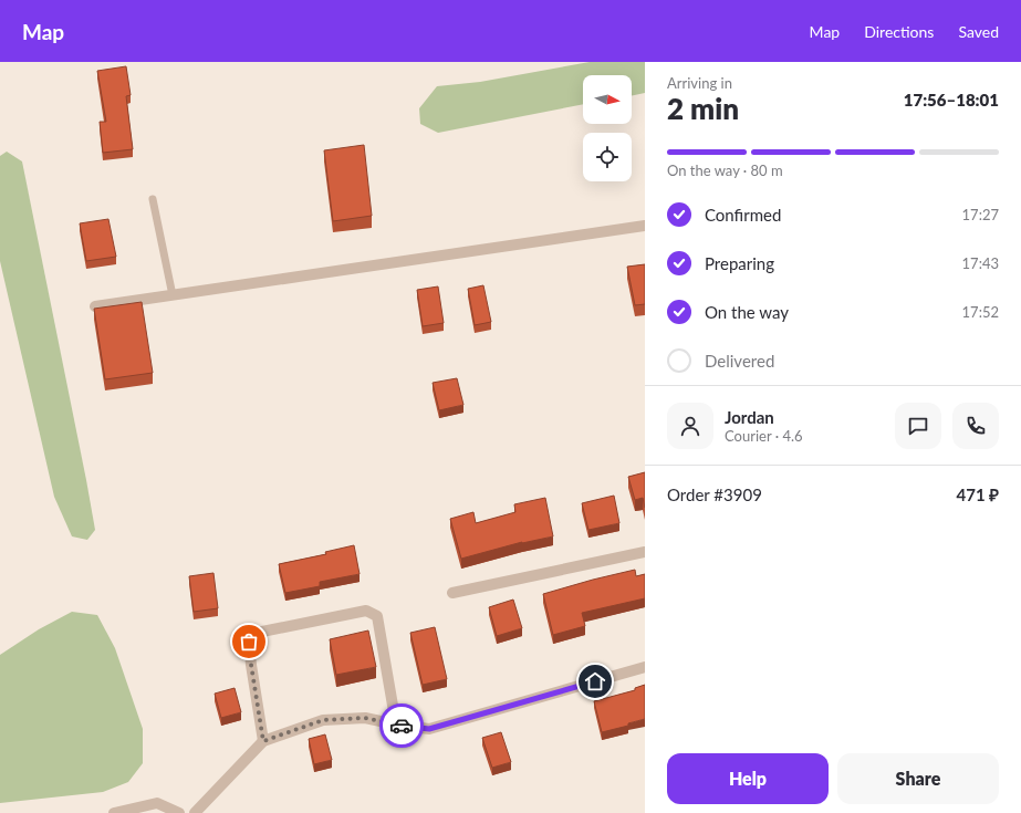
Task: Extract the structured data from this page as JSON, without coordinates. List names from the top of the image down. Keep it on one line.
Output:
{"north":"right","page":{"header":"Map","nav":["Map","Directions","Saved"],"heading":["2 min","Arriving in","17:56–18:01"],"panel":["Jordan","Courier · 4.6","Order #3909","471 ₽"],"bar":"On the way · 80 m","list":[["Confirmed","17:27"],["Preparing","17:43"],["On the way","17:52"],"Delivered"],"buttons":["Help","Share"]}}
